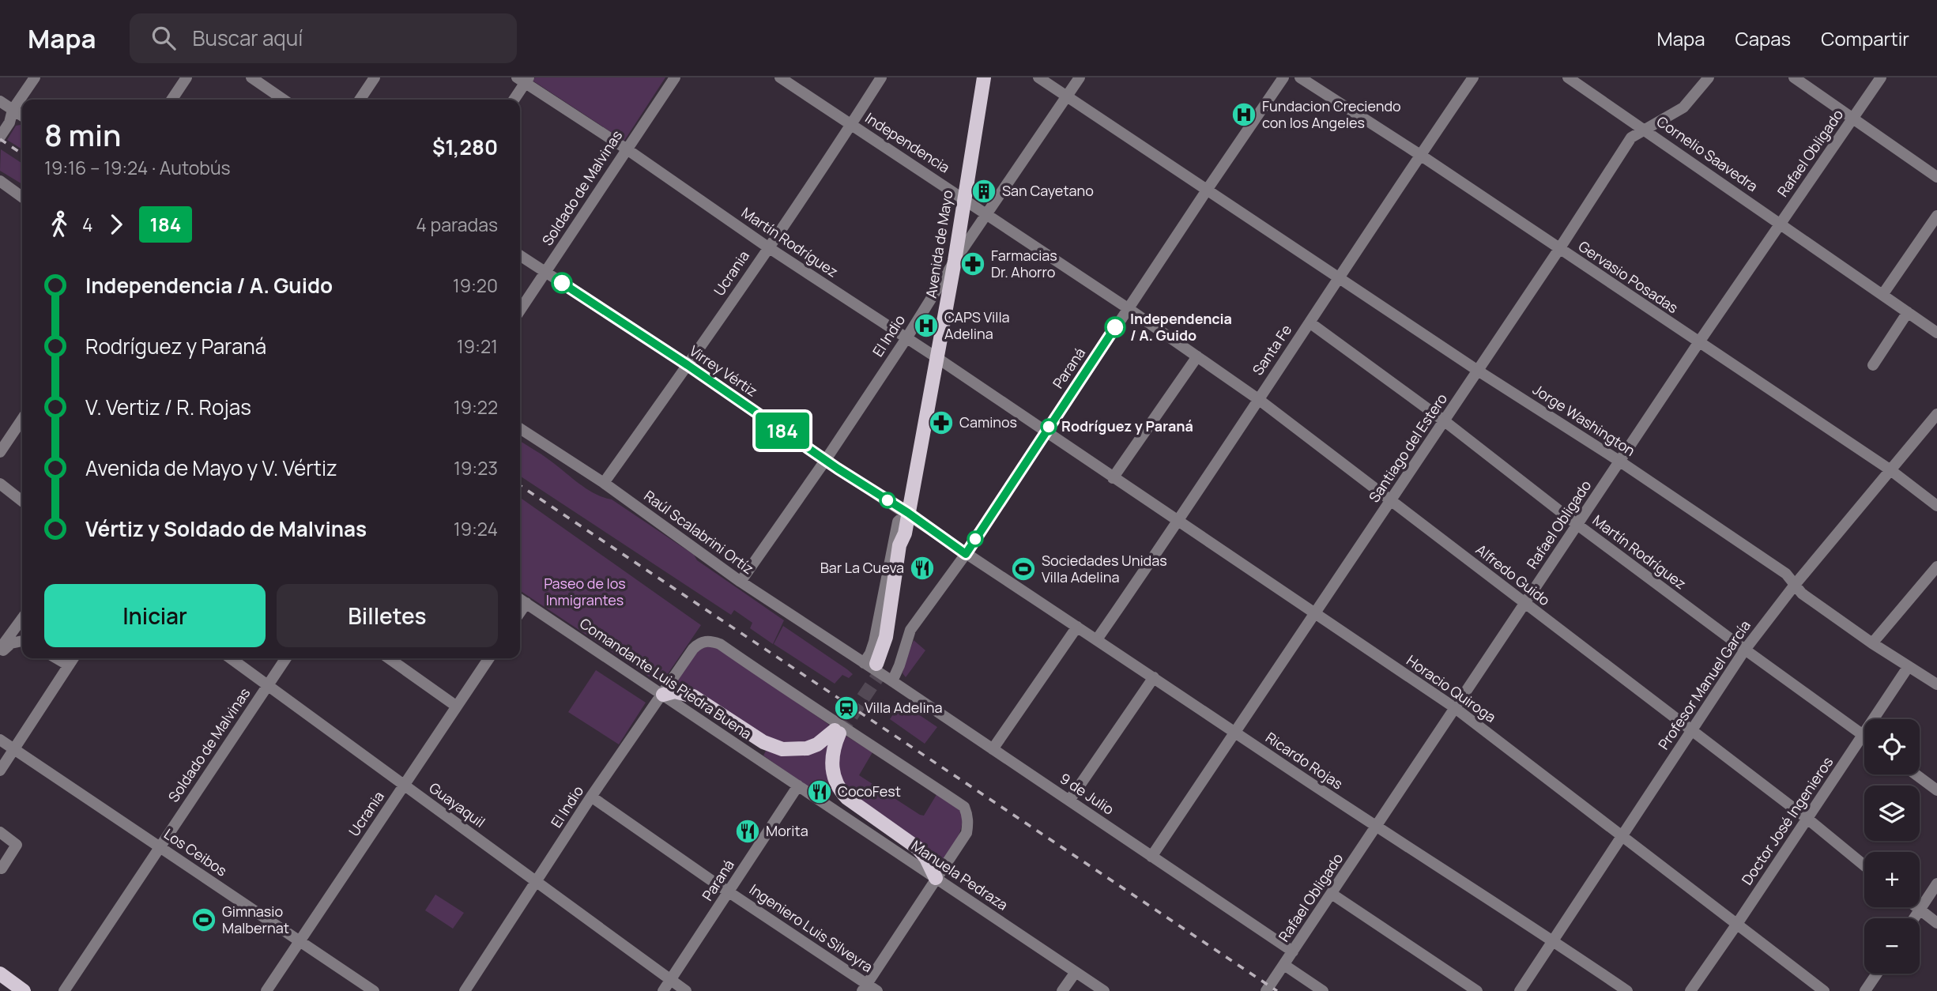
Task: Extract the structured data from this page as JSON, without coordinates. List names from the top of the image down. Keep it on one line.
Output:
{"streets":{"main road":["Avenida de Mayo"],"street":["Independencia","Rafael Obligado","Cornelio Saavedra","Soldado de Malvinas","Martín Rodríguez","Ucrania","Gervasio Posadas","El Indio","Santa Fe","Paraná","Virrey Vértiz","Jorge Washington","Santiago del Estero","Raúl Scalabrini Ortíz","Alfredo Guido","Comandante Luis Piedra Buena","Profesor Manuel García","Horacio Quiroga","Ricardo Rojas","9 de Julio","Guayaquil","Doctor José Ingenieros","Los Ceibos","Manuela Pedraza","Ingeniero Luis Silveyra"]},"crossings":[["Independencia","Avenida de Mayo"],["Independencia","Ucrania"],["Independencia","El Indio"],["Independencia","Paraná"],["Independencia","Alfredo Guido"],["Rafael Obligado","Cornelio Saavedra"],["Rafael Obligado","Martín Rodríguez"],["Rafael Obligado","Gervasio Posadas"],["Rafael Obligado","Jorge Washington"],["Rafael Obligado","Alfredo Guido"],["Rafael Obligado","Horacio Quiroga"],["Rafael Obligado","Ricardo Rojas"],["Rafael Obligado","9 de Julio"],["Cornelio Saavedra","Santiago del Estero"],["Soldado de Malvinas","Martín Rodríguez"],["Soldado de Malvinas","Virrey Vértiz"],["Soldado de Malvinas","Guayaquil"],["Soldado de Malvinas","Los Ceibos"],["Martín Rodríguez","Avenida de Mayo"],["Martín Rodríguez","Ucrania"],["Martín Rodríguez","El Indio"],["Martín Rodríguez","Santa Fe"],["Martín Rodríguez","Paraná"],["Martín Rodríguez","Santiago del Estero"],["Martín Rodríguez","Profesor Manuel García"],["Martín Rodríguez","Horacio Quiroga"],["Martín Rodríguez","Doctor José Ingenieros"],["Avenida de Mayo","El Indio"],["Avenida de Mayo","Virrey Vértiz"],["Avenida de Mayo","Raúl Scalabrini Ortíz"],["Avenida de Mayo","9 de Julio"],["Ucrania","Virrey Vértiz"],["Ucrania","Raúl Scalabrini Ortíz"],["Ucrania","Guayaquil"],["Ucrania","Los Ceibos"],["Gervasio Posadas","Santa Fe"],["Gervasio Posadas","Santiago del Estero"],["Gervasio Posadas","Profesor Manuel García"],["El Indio","Virrey Vértiz"],["El Indio","Jorge Washington"],["El Indio","Raúl Scalabrini Ortíz"],["El Indio","Comandante Luis Piedra Buena"],["El Indio","Guayaquil"],["El Indio","Manuela Pedraza"],["El Indio","Ingeniero Luis Silveyra"],["Santa Fe","Jorge Washington"],["Santa Fe","Alfredo Guido"],["Santa Fe","Horacio Quiroga"],["Santa Fe","Ricardo Rojas"],["Paraná","Virrey Vértiz"],["Paraná","Jorge Washington"],["Paraná","Alfredo Guido"],["Paraná","Comandante Luis Piedra Buena"],["Paraná","Horacio Quiroga"],["Paraná","Ricardo Rojas"],["Paraná","9 de Julio"],["Paraná","Guayaquil"],["Paraná","Manuela Pedraza"],["Paraná","Ingeniero Luis Silveyra"],["Virrey Vértiz","Ricardo Rojas"],["Jorge Washington","Santiago del Estero"],["Jorge Washington","Profesor Manuel García"],["Jorge Washington","Doctor José Ingenieros"],["Santiago del Estero","Alfredo Guido"],["Santiago del Estero","Horacio Quiroga"],["Santiago del Estero","Ricardo Rojas"],["Santiago del Estero","9 de Julio"],["Raúl Scalabrini Ortíz","9 de Julio"],["Alfredo Guido","Profesor Manuel García"],["Alfredo Guido","Doctor José Ingenieros"],["Comandante Luis Piedra Buena","Manuela Pedraza"],["Profesor Manuel García","Horacio Quiroga"],["Profesor Manuel García","Ricardo Rojas"],["Horacio Quiroga","Doctor José Ingenieros"]],"parks":["Paseo de los Inmigrantes"],"places":{"hospital":["Fundacion Creciendo con los Angeles","CAPS Villa Adelina"],"building":["San Cayetano"],"pharmacy":["Farmacias Dr. Ahorro","Caminos"],"other":["Independencia / A. Guido","Rodríguez y Paraná"],"restaurant":["Bar La Cueva","CocoFest","Morita"],"sports":["Sociedades Unidas Villa Adelina","Gimnasio Malbernat"],"station":["Villa Adelina"]},"lines":["bus line 184"],"page":{"header":"Mapa","search":"Buscar aquí","nav":["Mapa","Capas","Compartir"],"on_map":"184","heading":["8 min","19:16 – 19:24 · Autobús","$1,280"],"legs":["4","184","4 paradas"],"list":[{"name":"Independencia / A. Guido","value":"19:20"},{"name":"Rodríguez y Paraná","value":"19:21"},{"name":"V. Vertiz / R. Rojas","value":"19:22"},{"name":"Avenida de Mayo y V. Vértiz","value":"19:23"},{"name":"Vértiz y Soldado de Malvinas","value":"19:24"}],"buttons":["Iniciar","Billetes"],"map_buttons":["+","−"]}}
